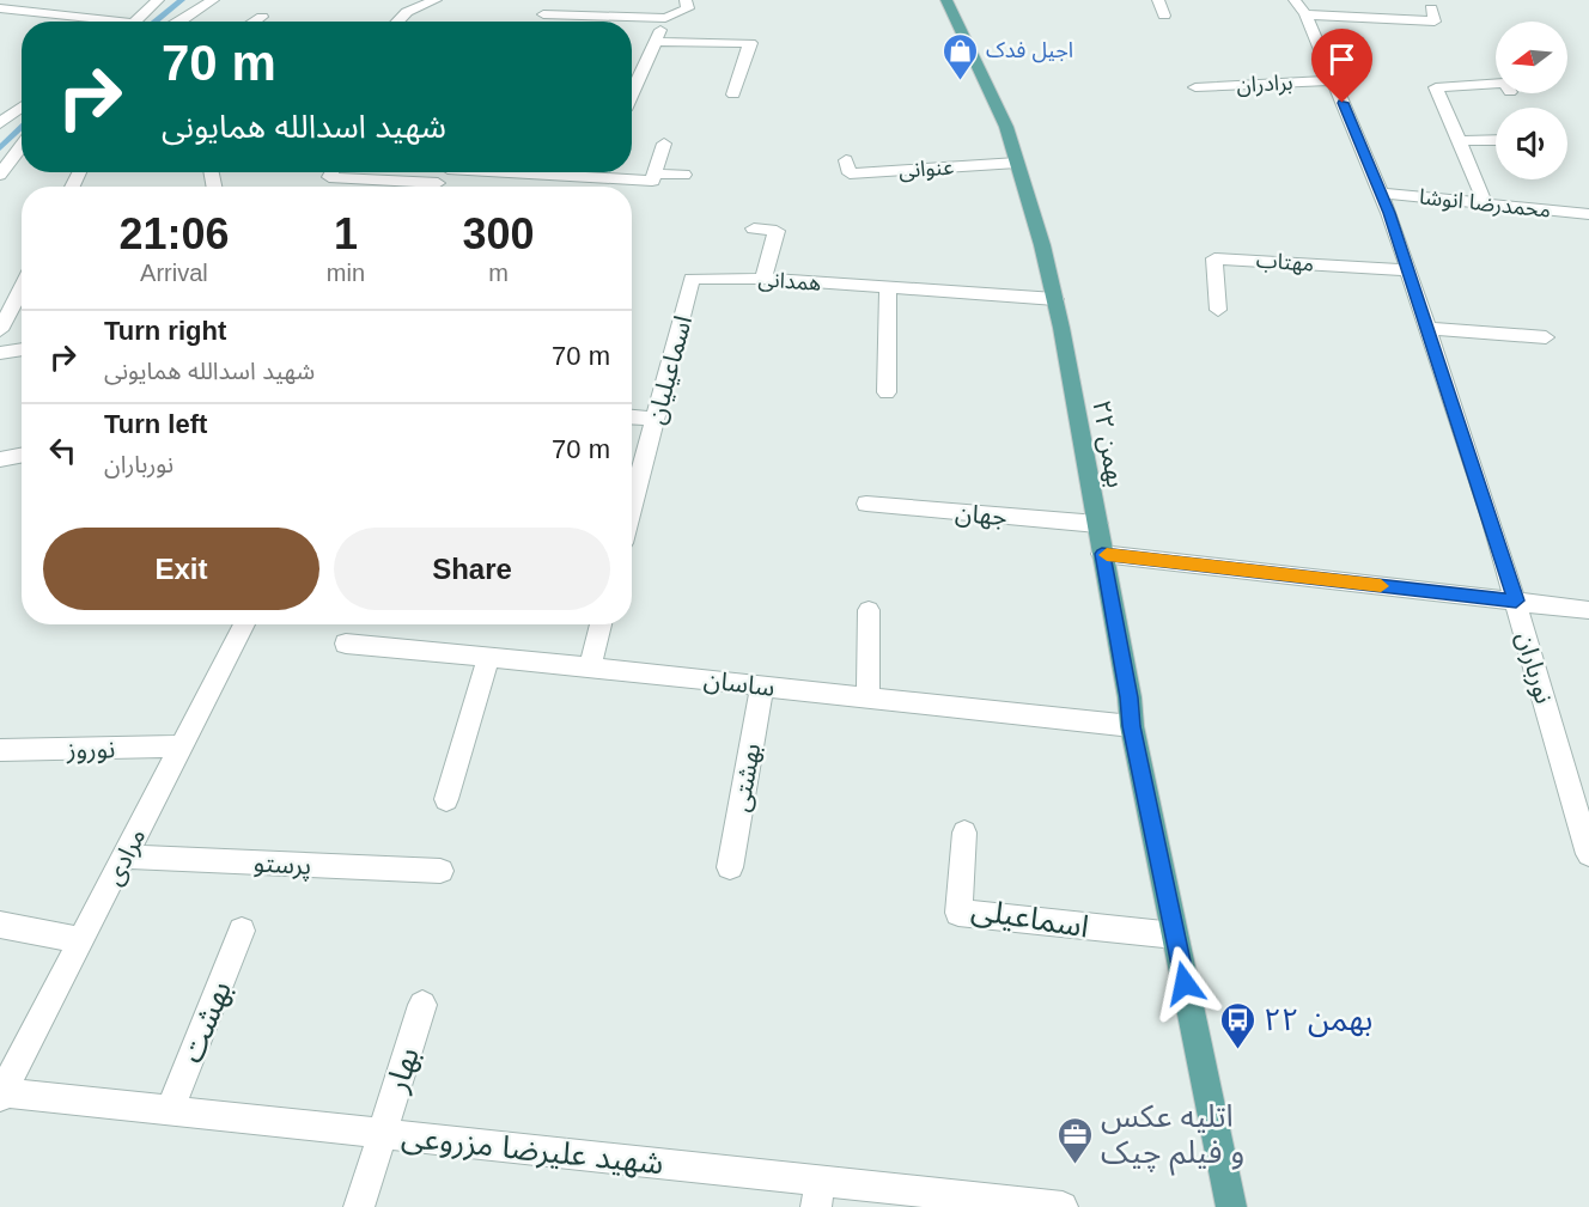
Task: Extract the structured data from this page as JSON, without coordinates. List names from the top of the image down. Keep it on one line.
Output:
{"streets":{"main road":["۲۲ بهمن"],"street":["برادران","عنوانی","محمدرضا انوشا","مهتاب","همدانی","اسماعیلیان","جهان","نورباران","ساسان","نوروز","بهشتی","مرادی","پرستو","اسماعیلی","بهشت","بهار","شهید علیرضا مزروعی"]},"crossings":[["برادران","نورباران"],["عنوانی","۲۲ بهمن"],["محمدرضا انوشا","نورباران"],["مهتاب","نورباران"],["همدانی","اسماعیلیان"],["همدانی","۲۲ بهمن"],["۲۲ بهمن","جهان"],["۲۲ بهمن","ساسان"],["۲۲ بهمن","اسماعیلی"],["ساسان","بهشتی"],["نوروز","مرادی"],["مرادی","پرستو"],["مرادی","شهید علیرضا مزروعی"],["بهشت","شهید علیرضا مزروعی"],["بهار","شهید علیرضا مزروعی"]],"places":{"shop":["اجیل فدک"],"bus stop":["۲۲ بهمن"],"office":["اتلیه عکس و فیلم چیک"]},"north":"left","page":{"turn":["70 m","شهید اسدالله همایونی"],"eta":["21:06","Arrival","1","min","300","m"],"list":[{"name":"Turn right","note":"شهید اسدالله همایونی","value":"70 m"},{"name":"Turn left","note":"نورباران","value":"70 m"}],"buttons":["Exit","Share"]}}
